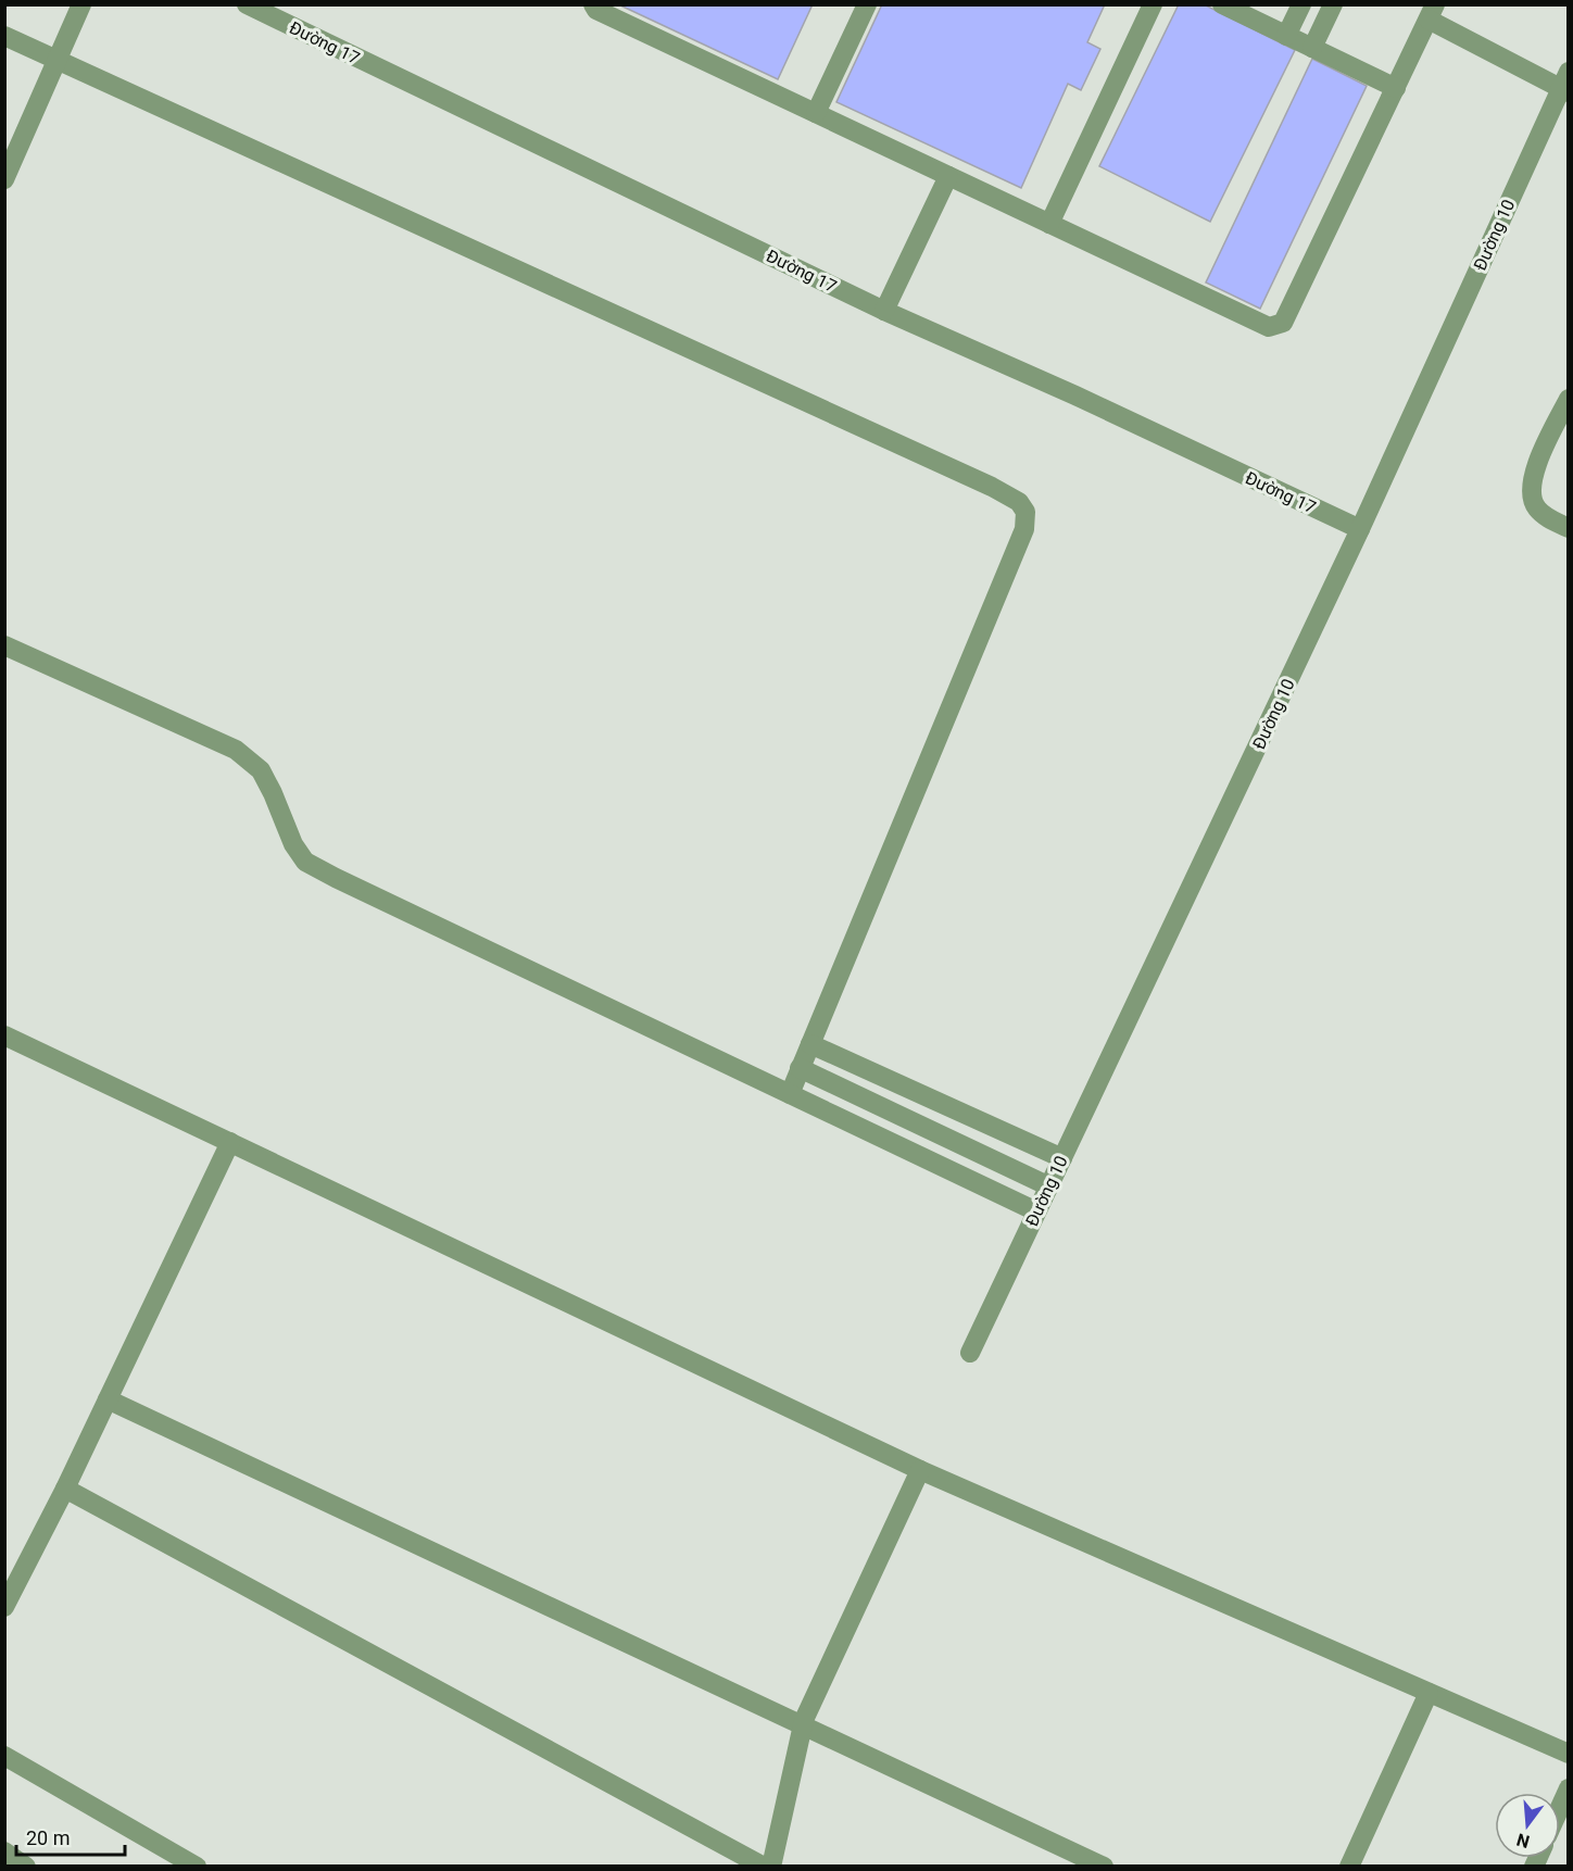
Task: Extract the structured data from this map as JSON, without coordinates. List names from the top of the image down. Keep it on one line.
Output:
{"streets":{"street":["Đường 17","Đường 10"]},"crossings":[["Đường 17","Đường 10"]],"scale_bar":"20 m","north":"bottom"}
